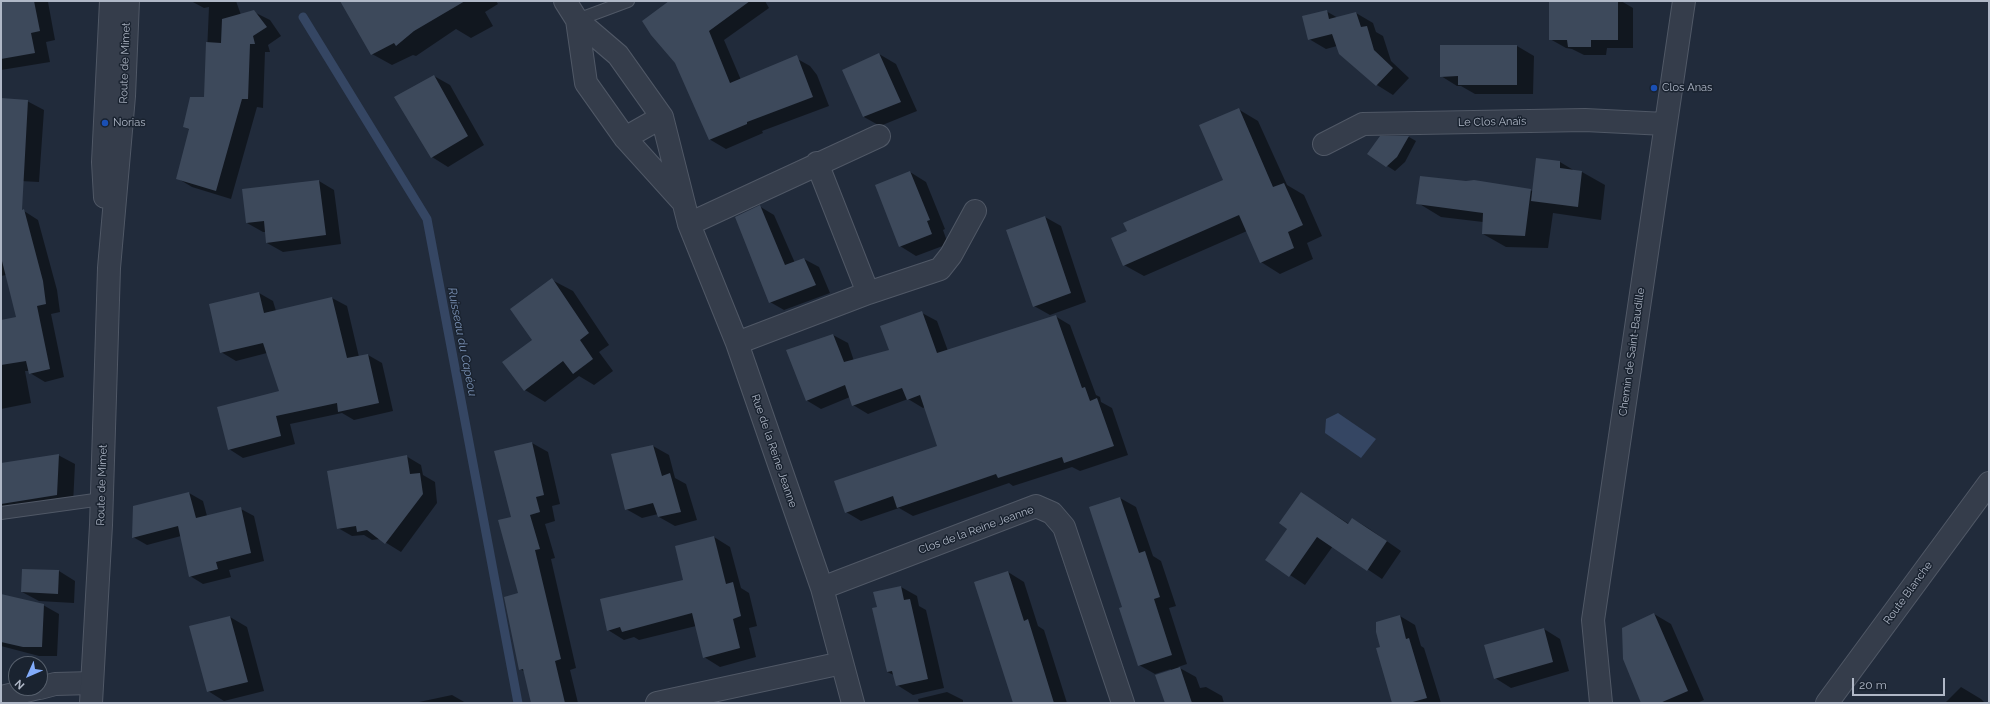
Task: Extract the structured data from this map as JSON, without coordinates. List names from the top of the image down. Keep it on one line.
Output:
{"streets":{"street":["Route de Mimet","Le Clos Anaïs","Chemin de Saint-Baudille","Rue de la Reine Jeanne","Clos de la Reine Jeanne","Route Blanche"]},"crossings":[["Le Clos Anaïs","Chemin de Saint-Baudille"],["Rue de la Reine Jeanne","Clos de la Reine Jeanne"]],"water":["Ruisseau du Capéou"],"places":["Clos Anas","Norias"],"scale_bar":"20 m","north":"bottom left"}
